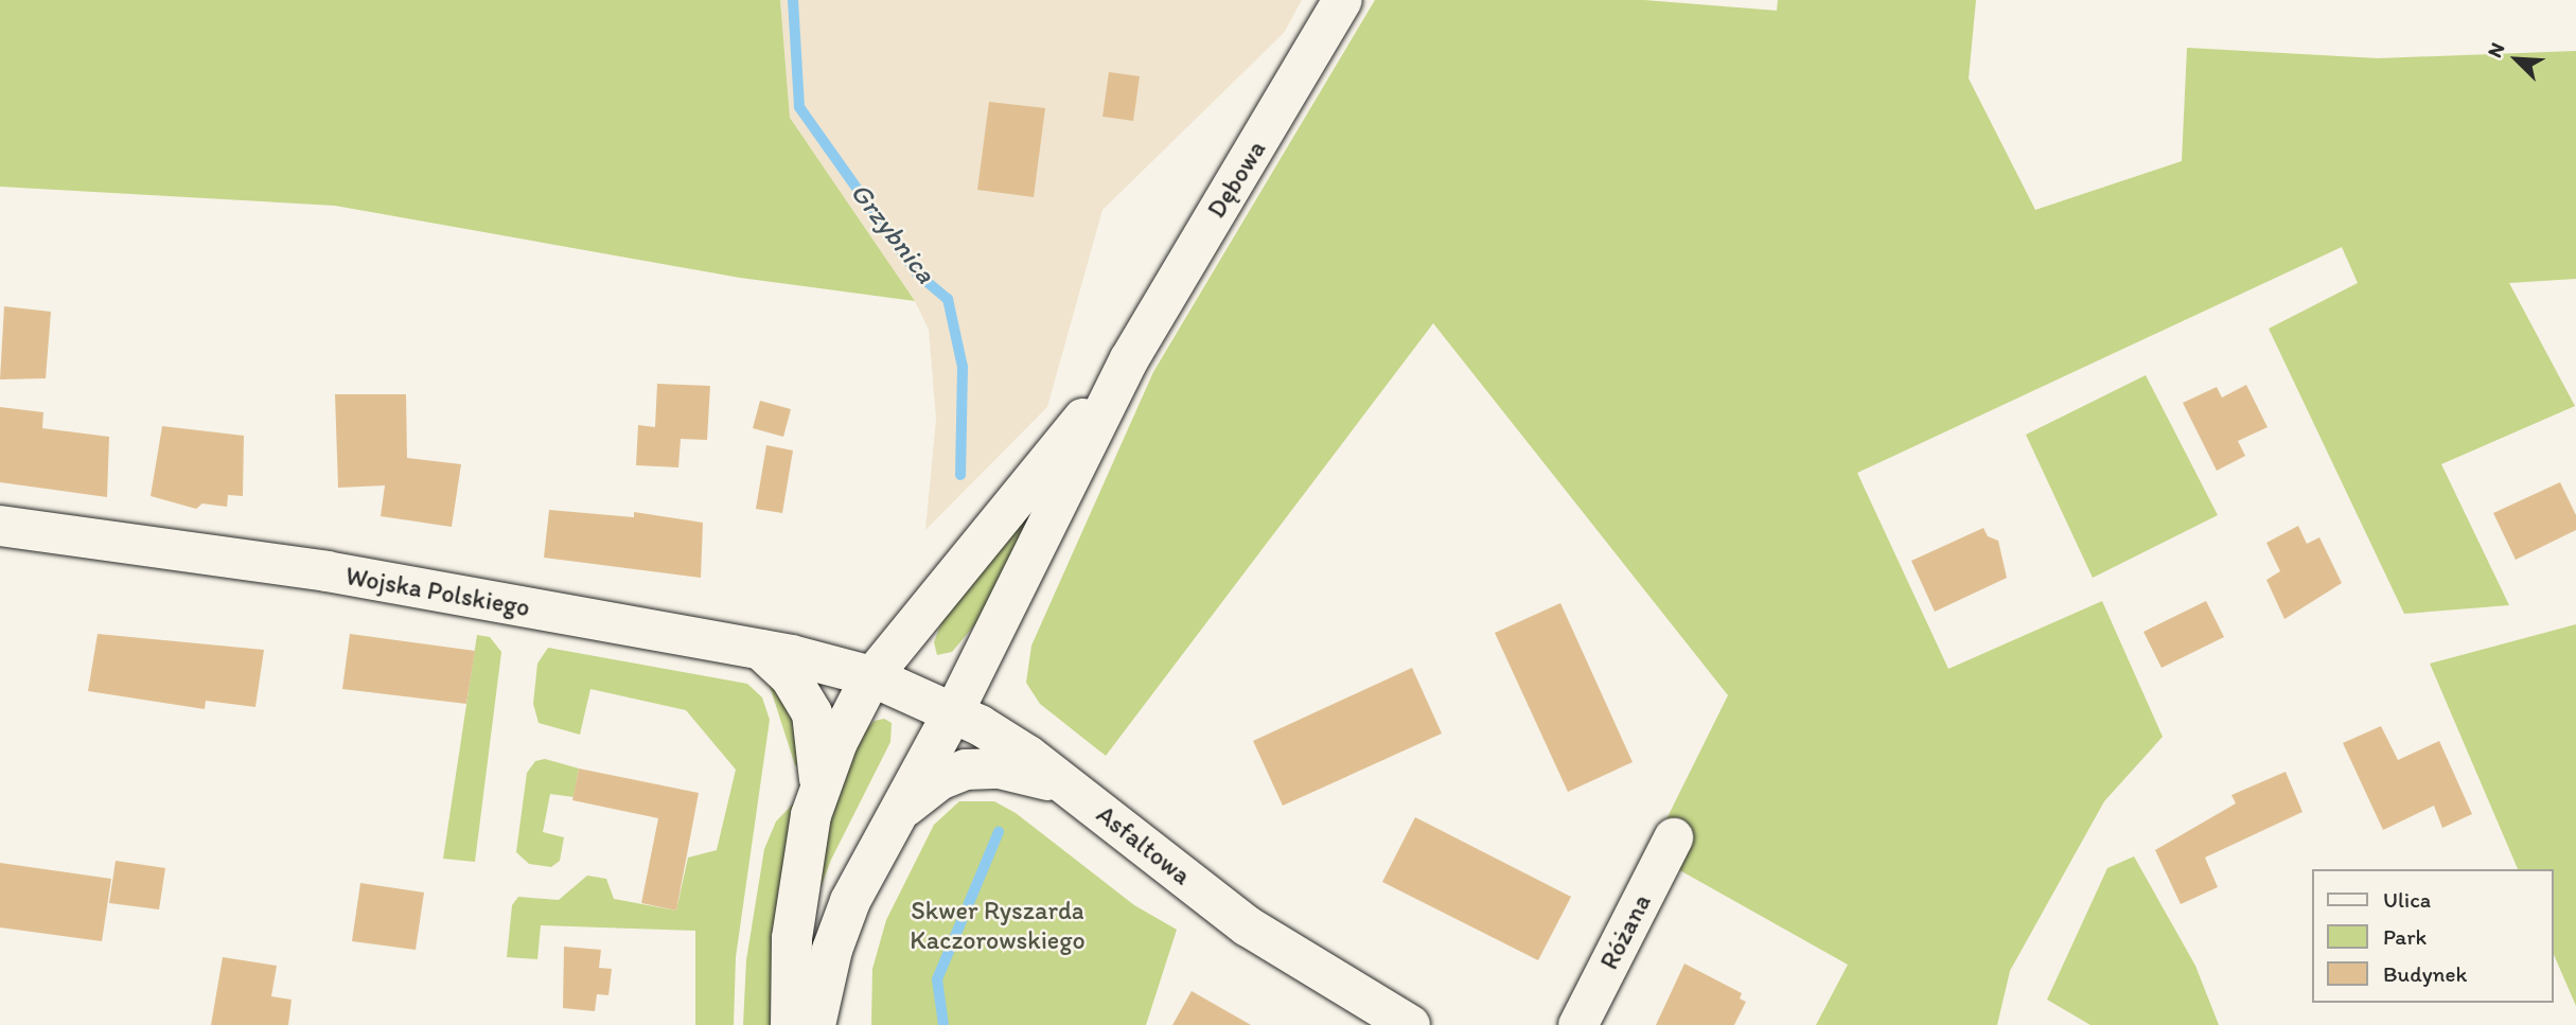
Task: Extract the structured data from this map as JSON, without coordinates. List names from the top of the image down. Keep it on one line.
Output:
{"streets":{"street":["Dębowa","Wojska Polskiego","Asfaltowa","Różana"]},"crossings":[["Dębowa","Wojska Polskiego"],["Dębowa","Asfaltowa"],["Wojska Polskiego","Asfaltowa"]],"water":["Grzybnica"],"parks":["Skwer Ryszarda Kaczorowskiego"],"legend":["Ulica","Park","Budynek"],"north":"top left"}
